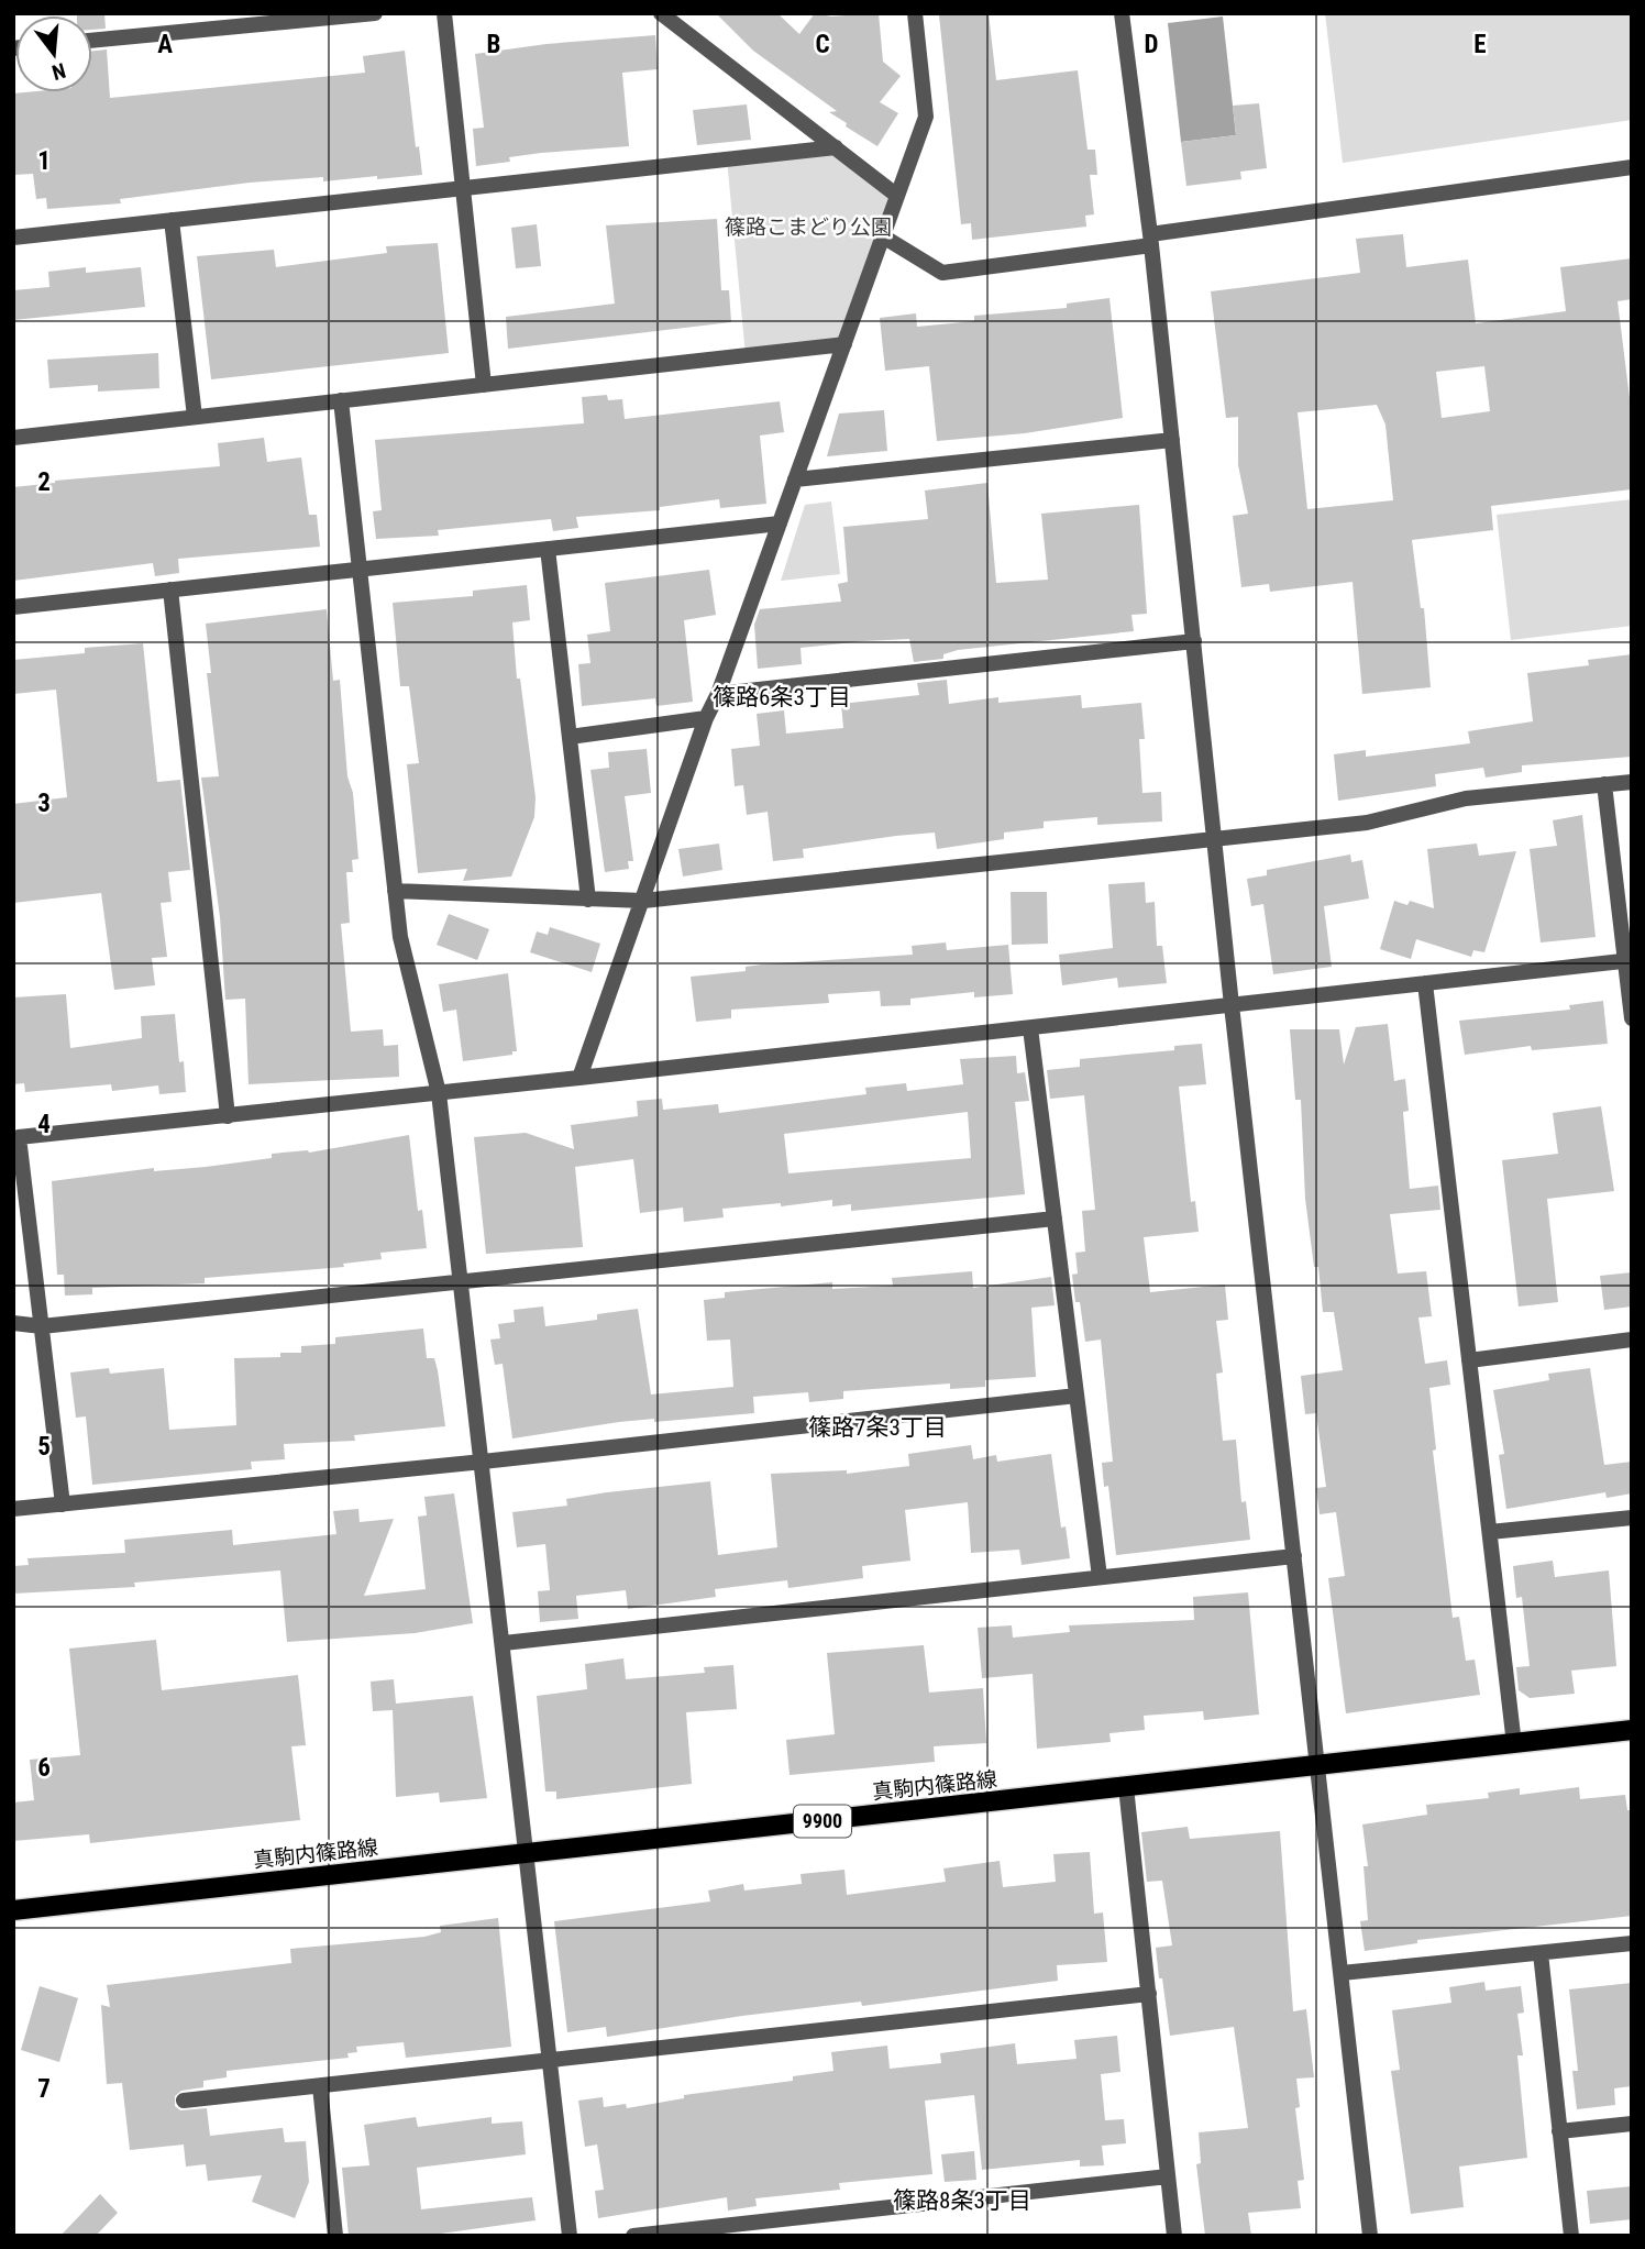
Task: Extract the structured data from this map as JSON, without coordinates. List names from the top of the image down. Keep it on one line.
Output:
{"streets":{"main road":["真駒内篠路線","9900"]},"districts":["篠路6条3丁目","篠路7条3丁目","篠路8条3丁目"],"parks":["篠路こまどり公園"],"north":"bottom","grid":{"columns":["A","B","C","D","E"],"rows":["1","2","3","4","5","6","7"]}}
